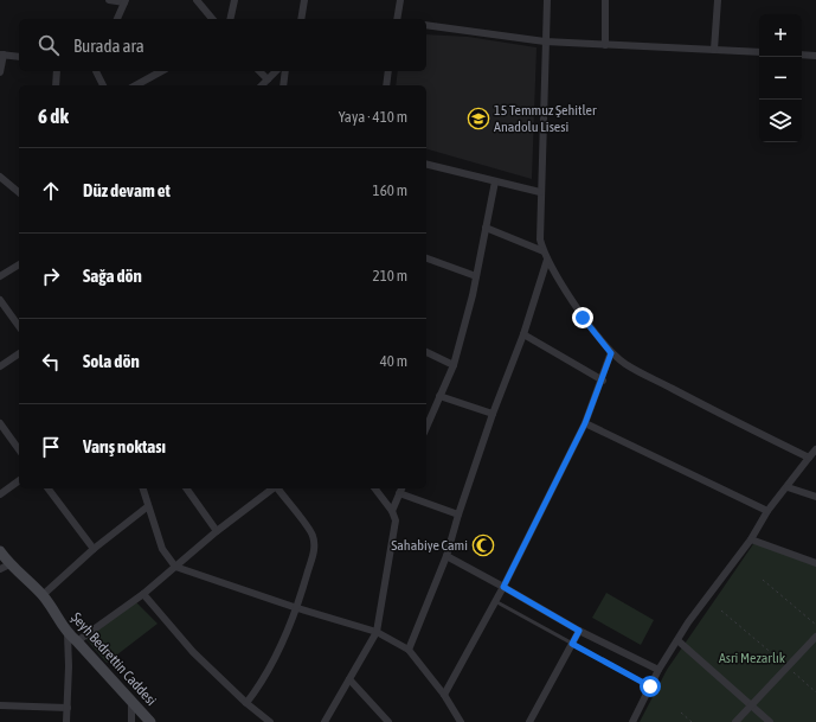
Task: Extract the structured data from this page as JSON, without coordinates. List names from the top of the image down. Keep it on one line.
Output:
{"streets":{"main road":["Şeyh Bedrettin Caddesi"]},"parks":["Asri Mezarlık"],"places":{"school or university":["15 Temmuz Şehitler Anadolu Lisesi"],"mosque":["Sahabiye Cami"]},"page":{"map_buttons":["+","−"],"search":"Burada ara","heading":["6 dk","Yaya · 410 m"],"list":[["Düz devam et","160 m"],["Sağa dön","210 m"],["Sola dön","40 m"],"Varış noktası"]}}
